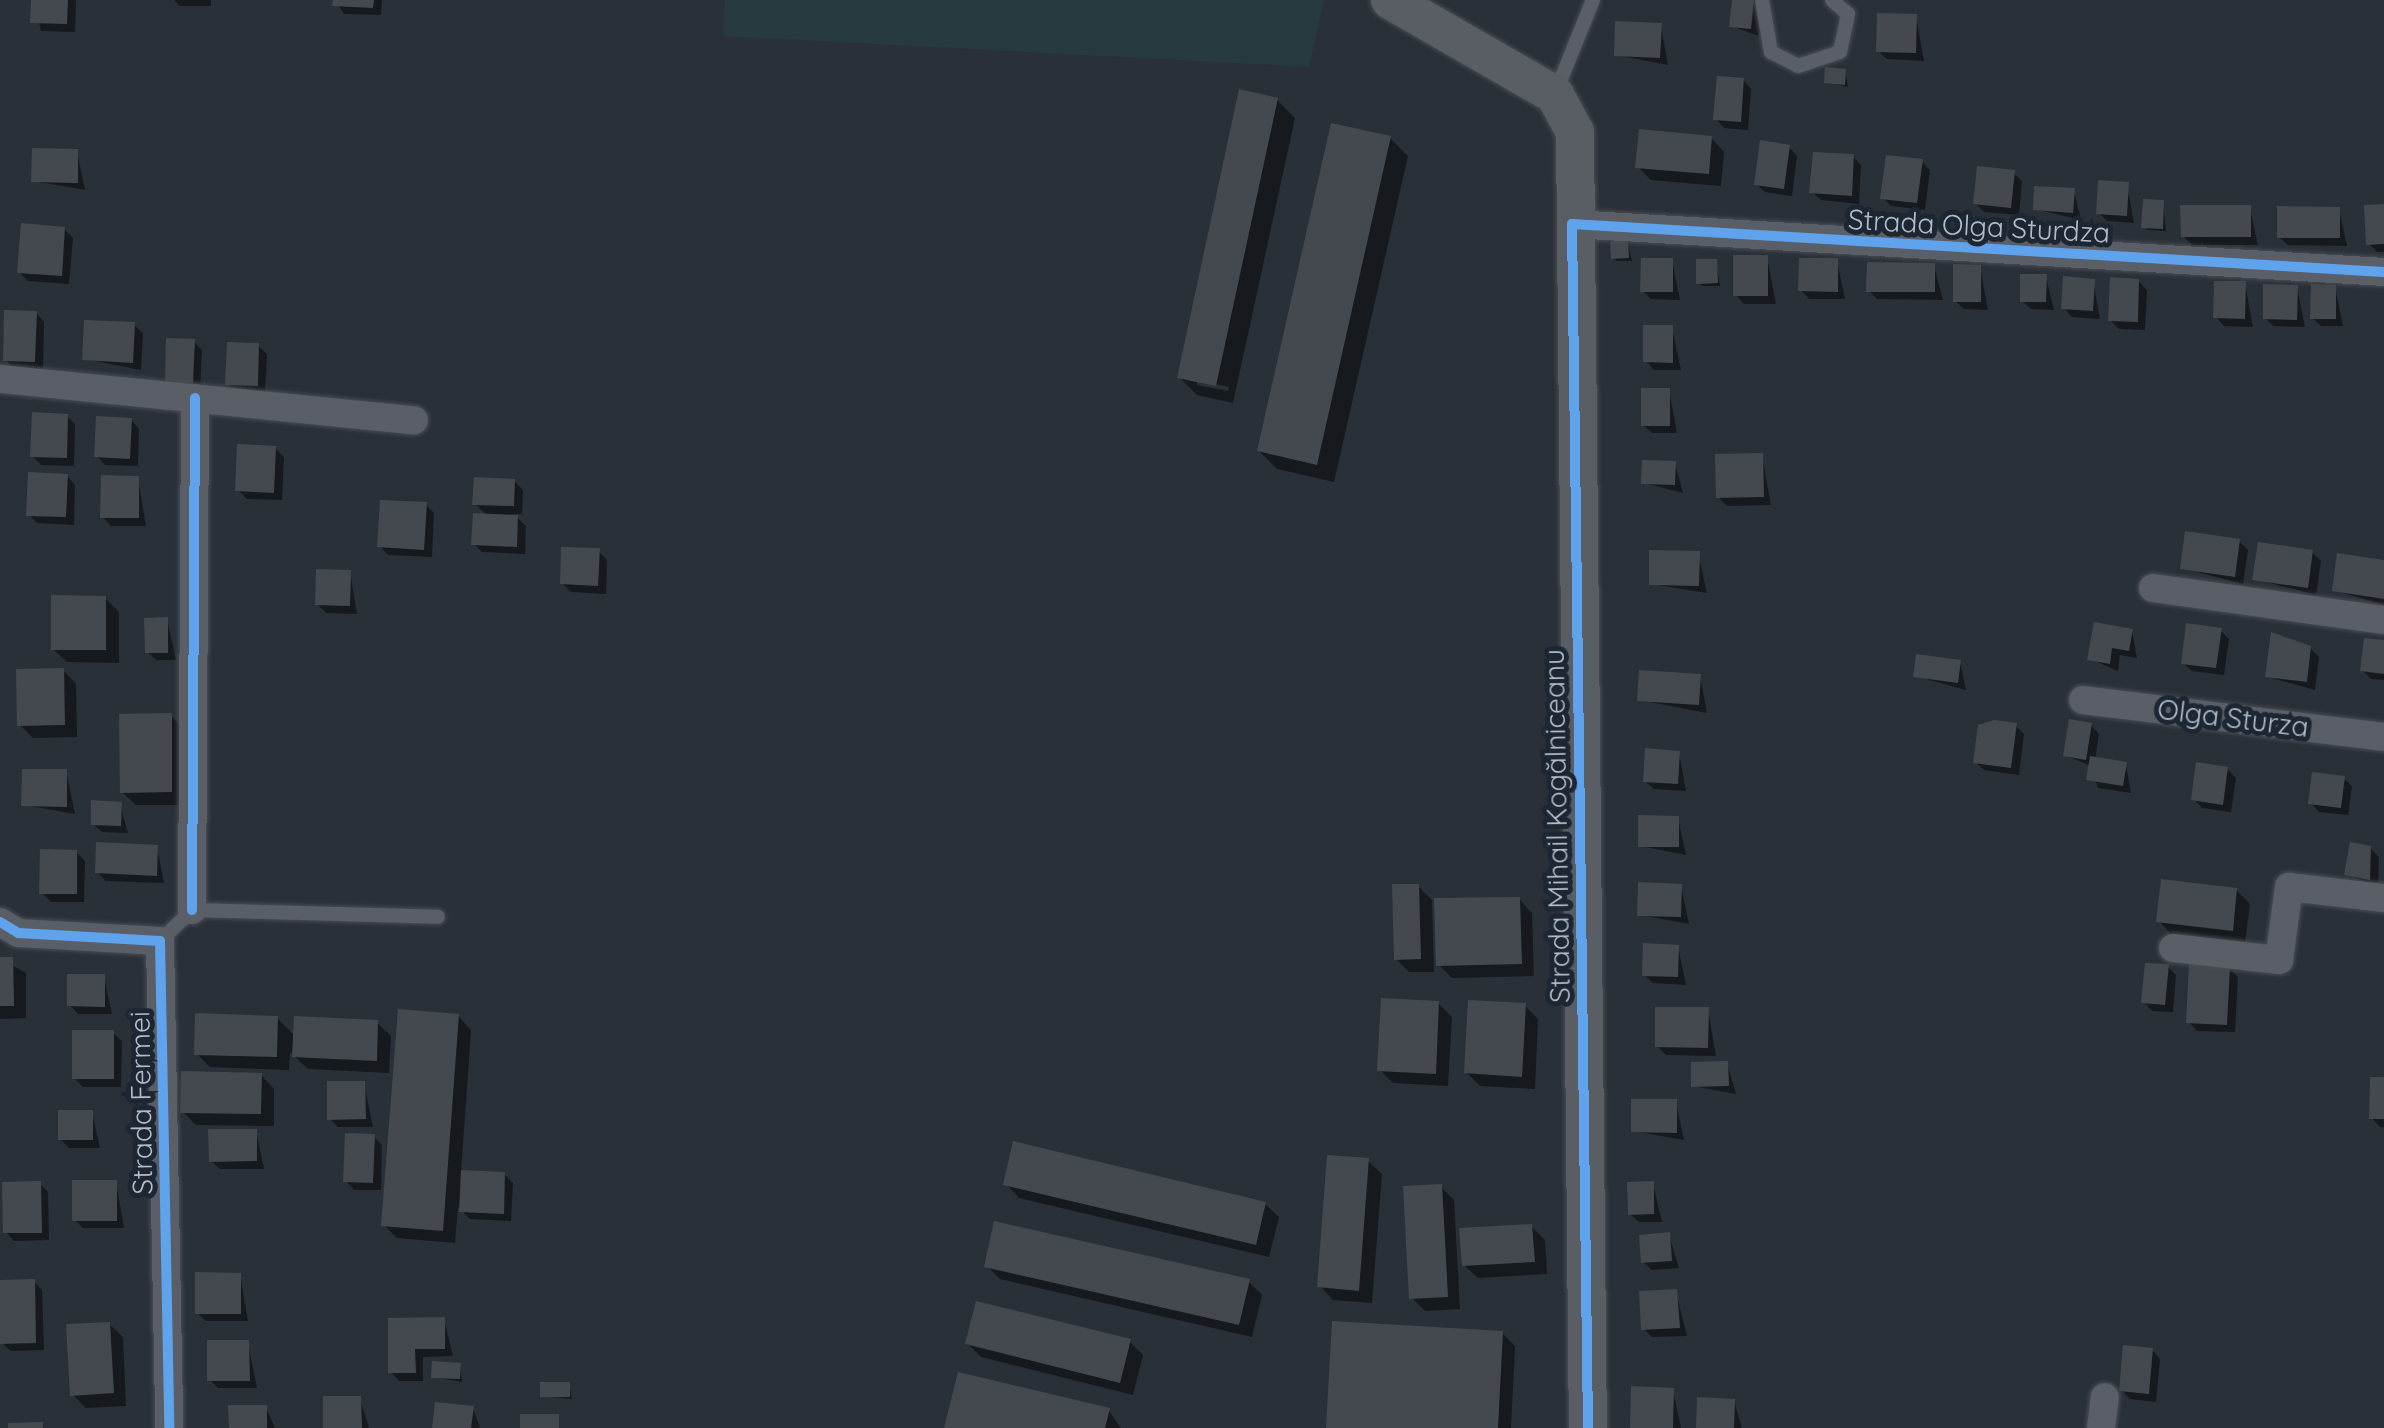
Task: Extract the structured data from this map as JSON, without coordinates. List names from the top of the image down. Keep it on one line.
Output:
{"streets":{"street":["Strada Olga Sturdza","Olga Sturza","Strada Mihail Kogălniceanu","Strada Fermei"]},"crossings":[["Strada Olga Sturdza","Strada Mihail Kogălniceanu"]]}
